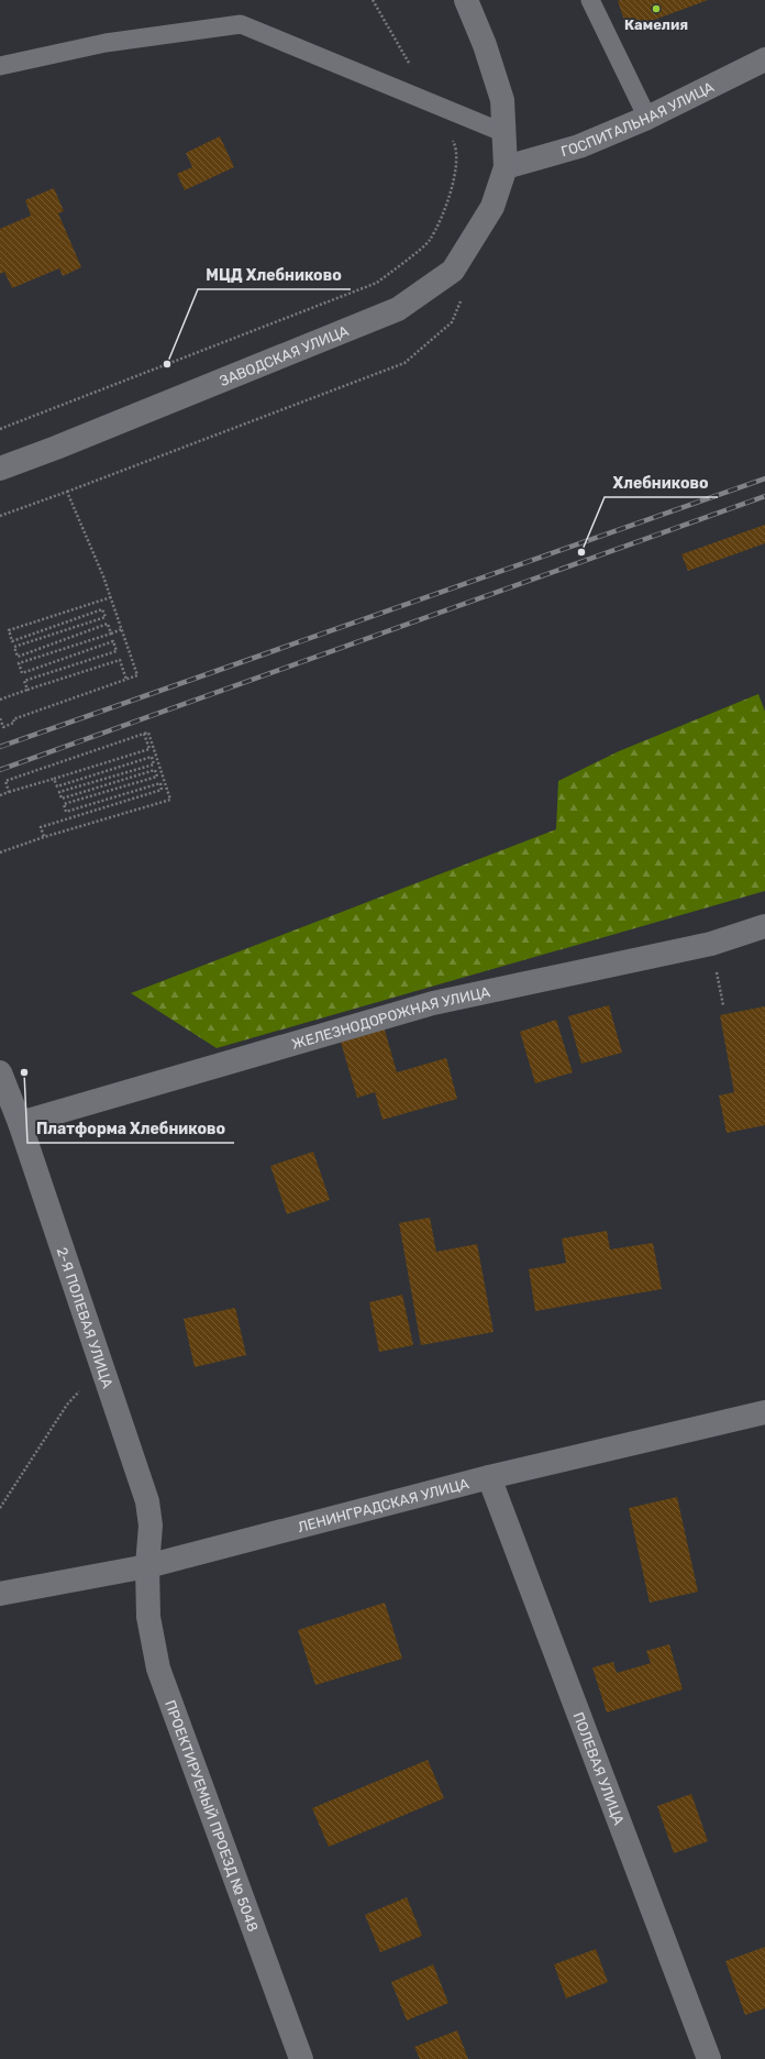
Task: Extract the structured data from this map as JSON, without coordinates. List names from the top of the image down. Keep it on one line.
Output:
{"streets":{"street":["ГОСПИТАЛЬНАЯ УЛИЦА","ЗАВОДСКАЯ УЛИЦА","ЖЕЛЕЗНОДОРОЖНАЯ УЛИЦА","2-Я ПОЛЕВАЯ УЛИЦА","ЛЕНИНГРАДСКАЯ УЛИЦА","ПОЛЕВАЯ УЛИЦА","ПРОЕКТИРУЕМЫЙ ПРОЕЗД № 5048"]},"crossings":[["ГОСПИТАЛЬНАЯ УЛИЦА","ЗАВОДСКАЯ УЛИЦА"],["ЖЕЛЕЗНОДОРОЖНАЯ УЛИЦА","2-Я ПОЛЕВАЯ УЛИЦА"],["2-Я ПОЛЕВАЯ УЛИЦА","ЛЕНИНГРАДСКАЯ УЛИЦА"],["2-Я ПОЛЕВАЯ УЛИЦА","ПРОЕКТИРУЕМЫЙ ПРОЕЗД № 5048"],["ЛЕНИНГРАДСКАЯ УЛИЦА","ПОЛЕВАЯ УЛИЦА"],["ЛЕНИНГРАДСКАЯ УЛИЦА","ПРОЕКТИРУЕМЫЙ ПРОЕЗД № 5048"]],"places":["Камелия","МЦД Хлебниково","Хлебниково","Платформа Хлебниково"]}
